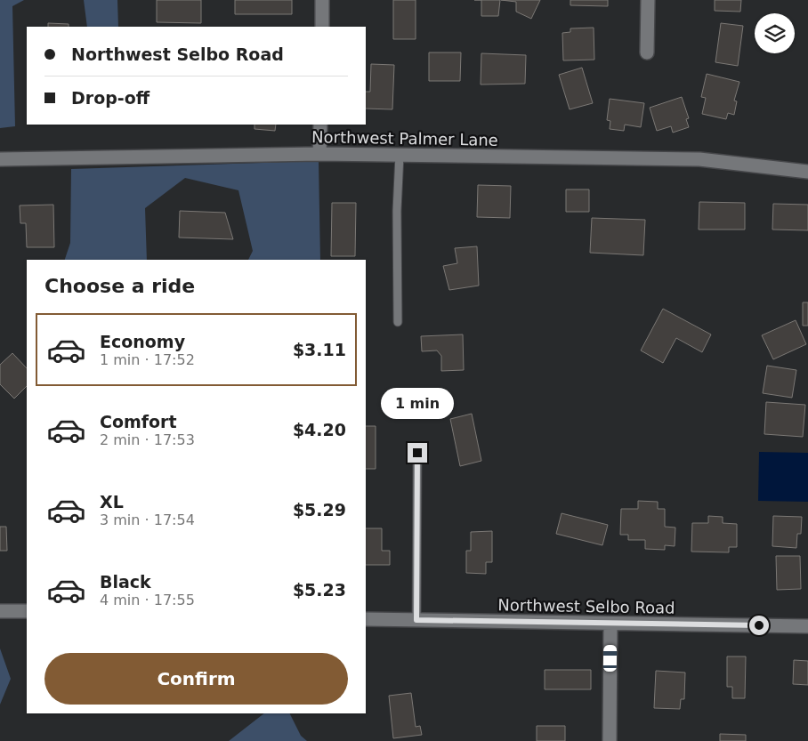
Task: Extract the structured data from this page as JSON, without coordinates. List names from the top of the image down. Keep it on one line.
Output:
{"streets":{"street":["Northwest Palmer Lane","Northwest Selbo Road"]},"page":{"banner":["Northwest Selbo Road","Drop-off"],"heading":"Choose a ride","list":[{"name":"Economy","note":"1 min · 17:52","value":"$3.11"},{"name":"Comfort","note":"2 min · 17:53","value":"$4.20"},{"name":"XL","note":"3 min · 17:54","value":"$5.29"},{"name":"Black","note":"4 min · 17:55","value":"$5.23"}],"bubble":"1 min","buttons":"Confirm"}}
